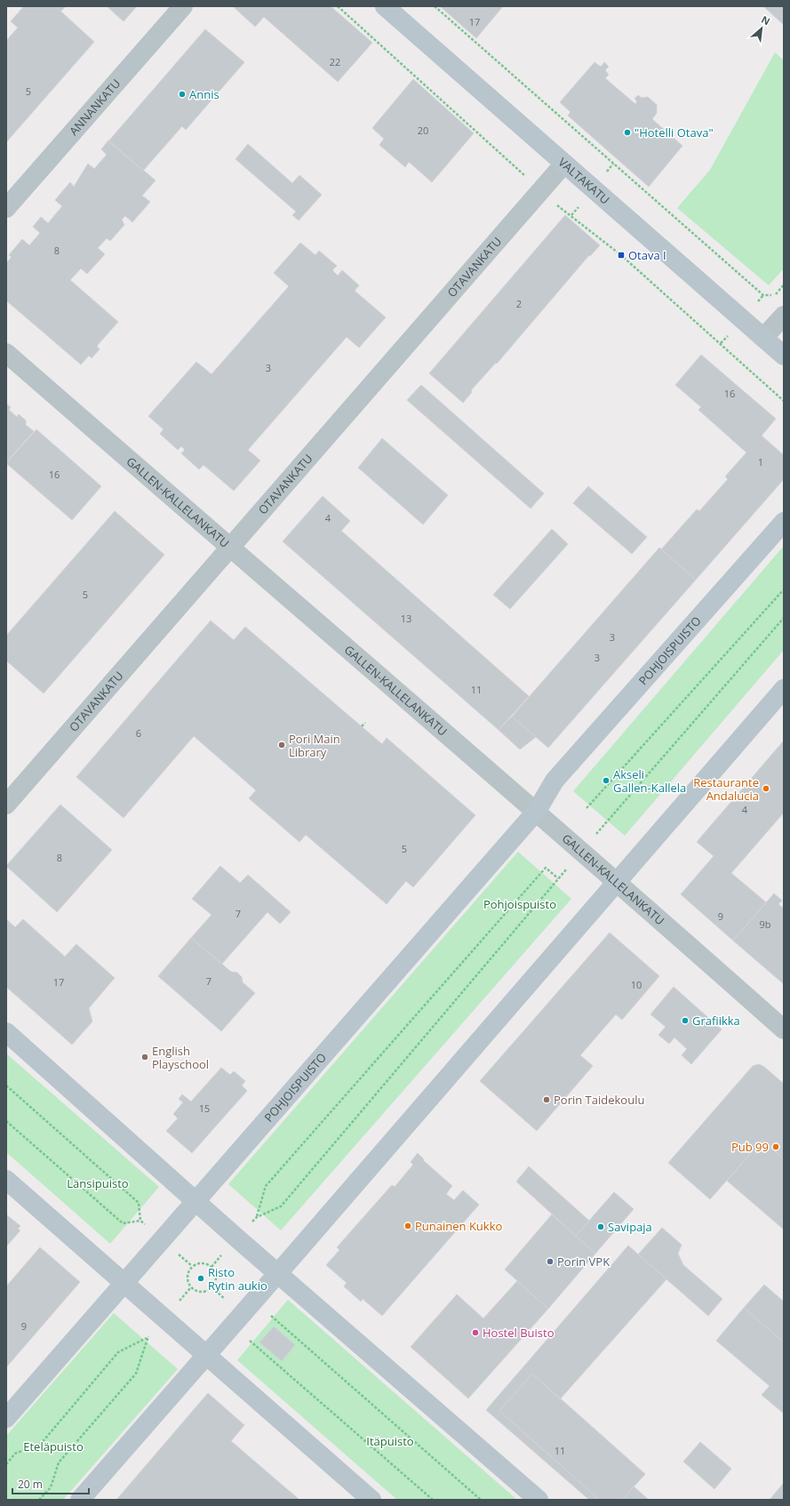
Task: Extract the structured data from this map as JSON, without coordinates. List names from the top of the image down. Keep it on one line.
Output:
{"streets":{"street":["ANNANKATU","VALTAKATU","OTAVANKATU","GALLEN-KALLELANKATU","POHJOISPUISTO"]},"crossings":[["VALTAKATU","OTAVANKATU"],["OTAVANKATU","GALLEN-KALLELANKATU"],["GALLEN-KALLELANKATU","POHJOISPUISTO"]],"parks":["Pohjoispuisto","Länsipuisto","Itäpuisto","Eteläpuisto"],"places":{"other":["Annis","\"Hotelli Otava\"","Pori Main Library","Akseli Gallen-Kallela","Restaurante Andalucia","Grafiikka","English Playschool","Porin Taidekoulu","Pub 99","Punainen Kukko","Savipaja","Porin VPK","Risto Rytin aukio","Hostel Buisto"],"transit":["Otava I"]},"house_numbers":["17","22","5","20","8","2","3","16","1","16","4","5","13","3","3","11","6","4","5","8","7","9","9b","7","17","10","15","9","11"],"scale_bar":"20 m","north":"top right"}
